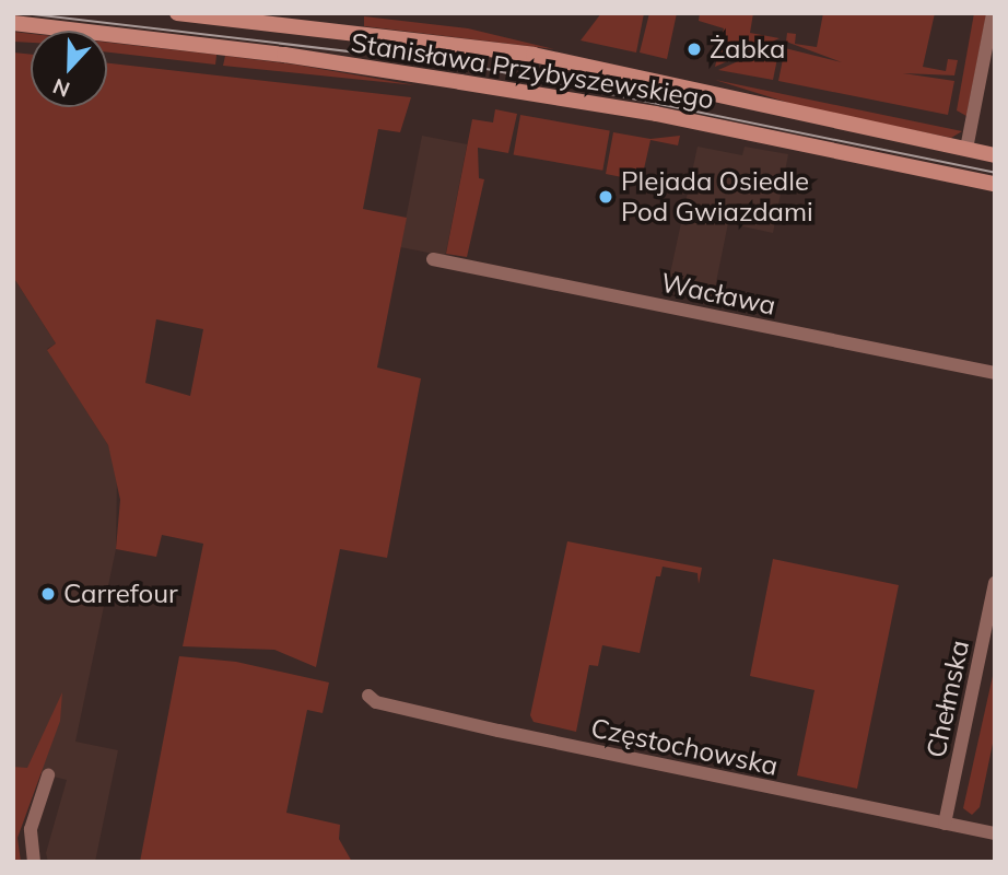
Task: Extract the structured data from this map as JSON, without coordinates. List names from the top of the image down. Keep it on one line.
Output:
{"streets":{"main road":["Stanisława Przybyszewskiego"],"street":["Wacława","Chełmska","Częstochowska"]},"crossings":[["Chełmska","Częstochowska"]],"places":["Żabka","Plejada Osiedle Pod Gwiazdami","Carrefour"],"north":"bottom"}
